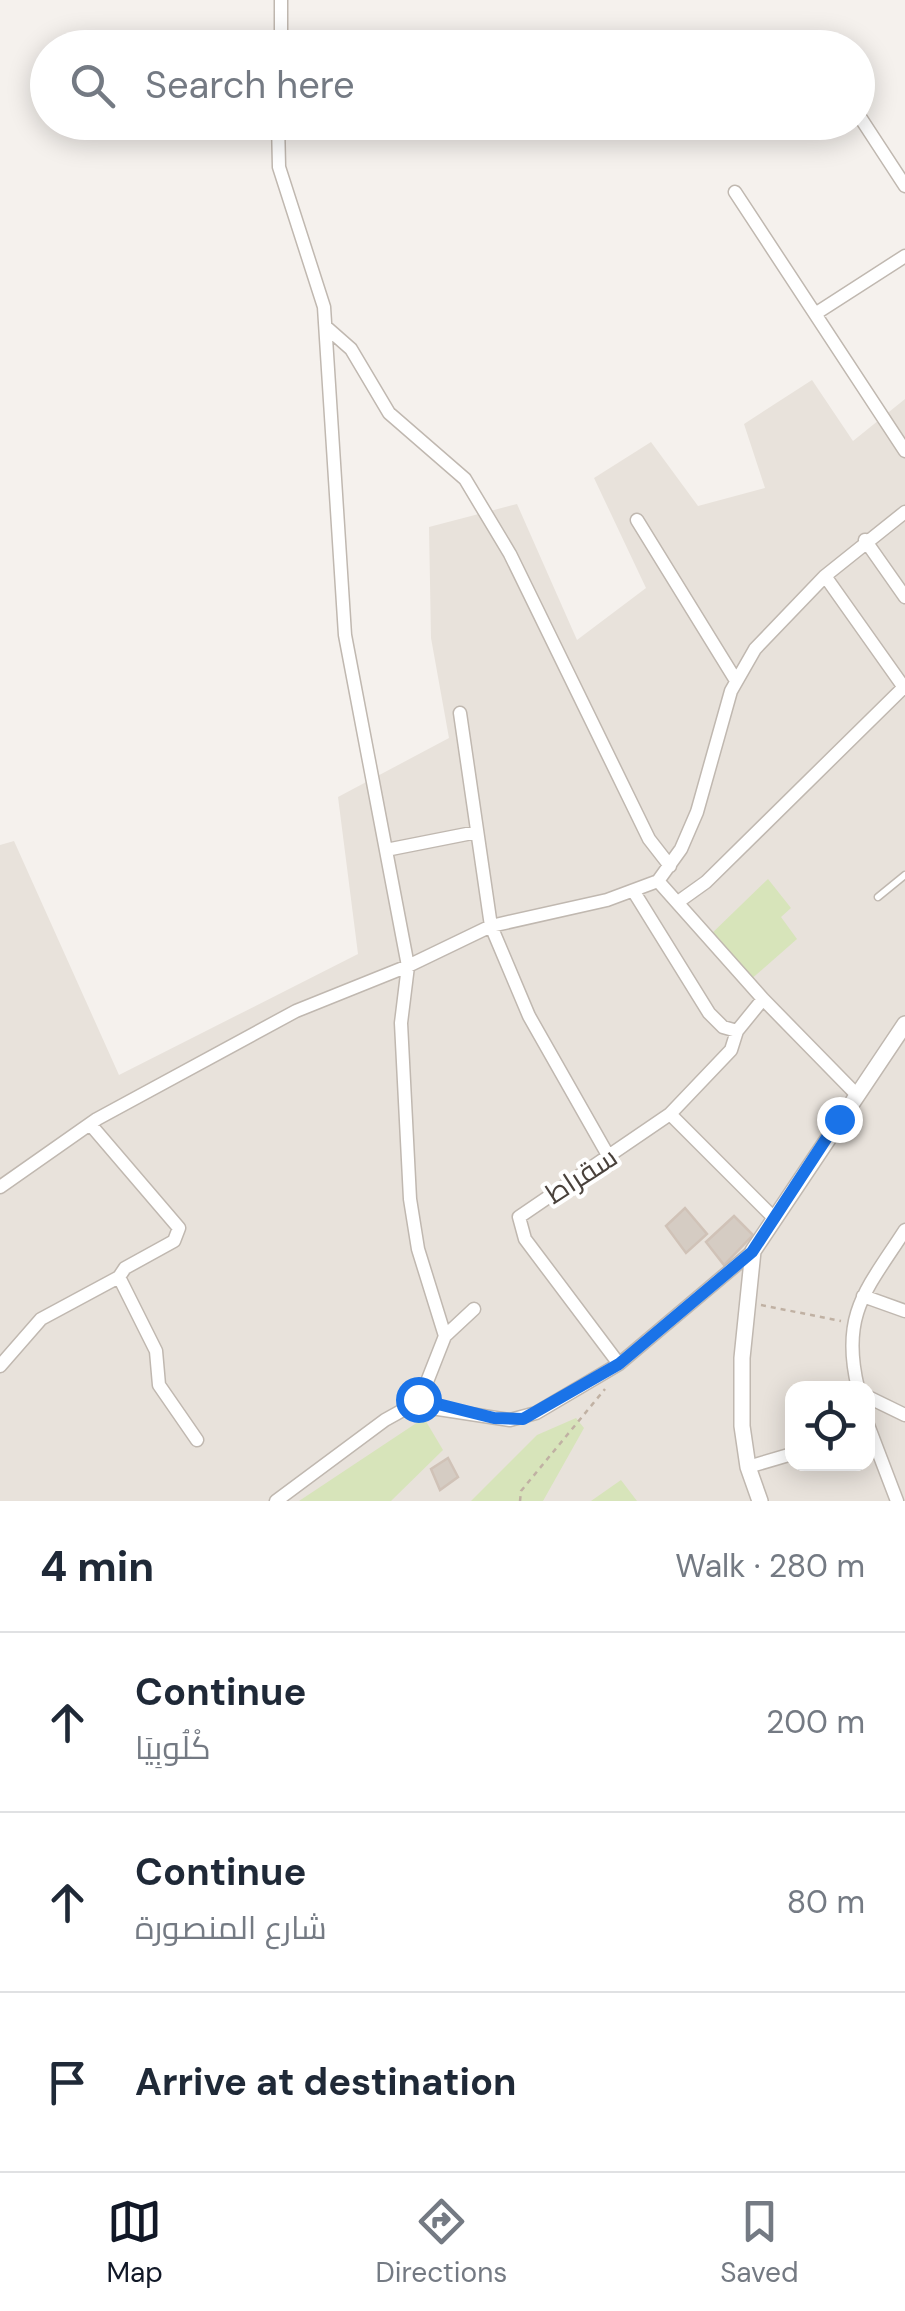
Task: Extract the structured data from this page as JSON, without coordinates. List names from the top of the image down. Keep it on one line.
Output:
{"streets":{"street":["سقراط"]},"page":{"search":"Search here","heading":["4 min","Walk · 280 m"],"list":[["Continue","كْلُوبِيَا","200 m"],["Continue","شارع المنصورة","80 m"],"Arrive at destination"],"nav":["Map","Directions","Saved"]}}
